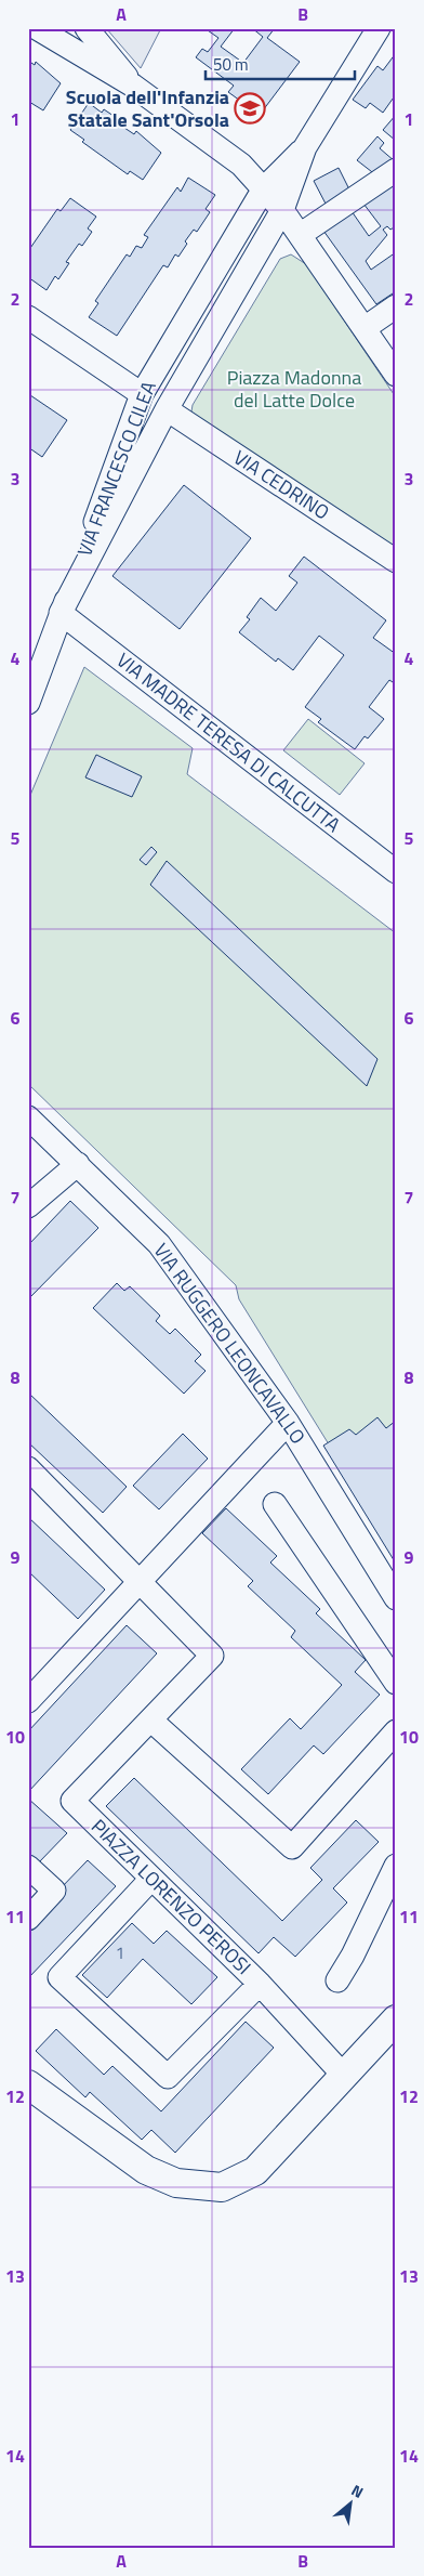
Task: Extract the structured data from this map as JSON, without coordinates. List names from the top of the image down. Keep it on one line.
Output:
{"streets":{"street":["VIA FRANCESCO CILEA","VIA CEDRINO","VIA MADRE TERESA DI CALCUTTA","VIA RUGGERO LEONCAVALLO","PIAZZA LORENZO PEROSI"]},"crossings":[["VIA FRANCESCO CILEA","VIA CEDRINO"],["VIA FRANCESCO CILEA","VIA MADRE TERESA DI CALCUTTA"]],"parks":["Piazza Madonna del Latte Dolce"],"places":{"school or university":["Scuola dell'Infanzia Statale Sant'Orsola"]},"house_numbers":["1"],"scale_bar":"50 m","north":"top right","grid":{"columns":["A","B"],"rows":["1","2","3","4","5","6","7","8","9","10","11","12","13","14"]}}
